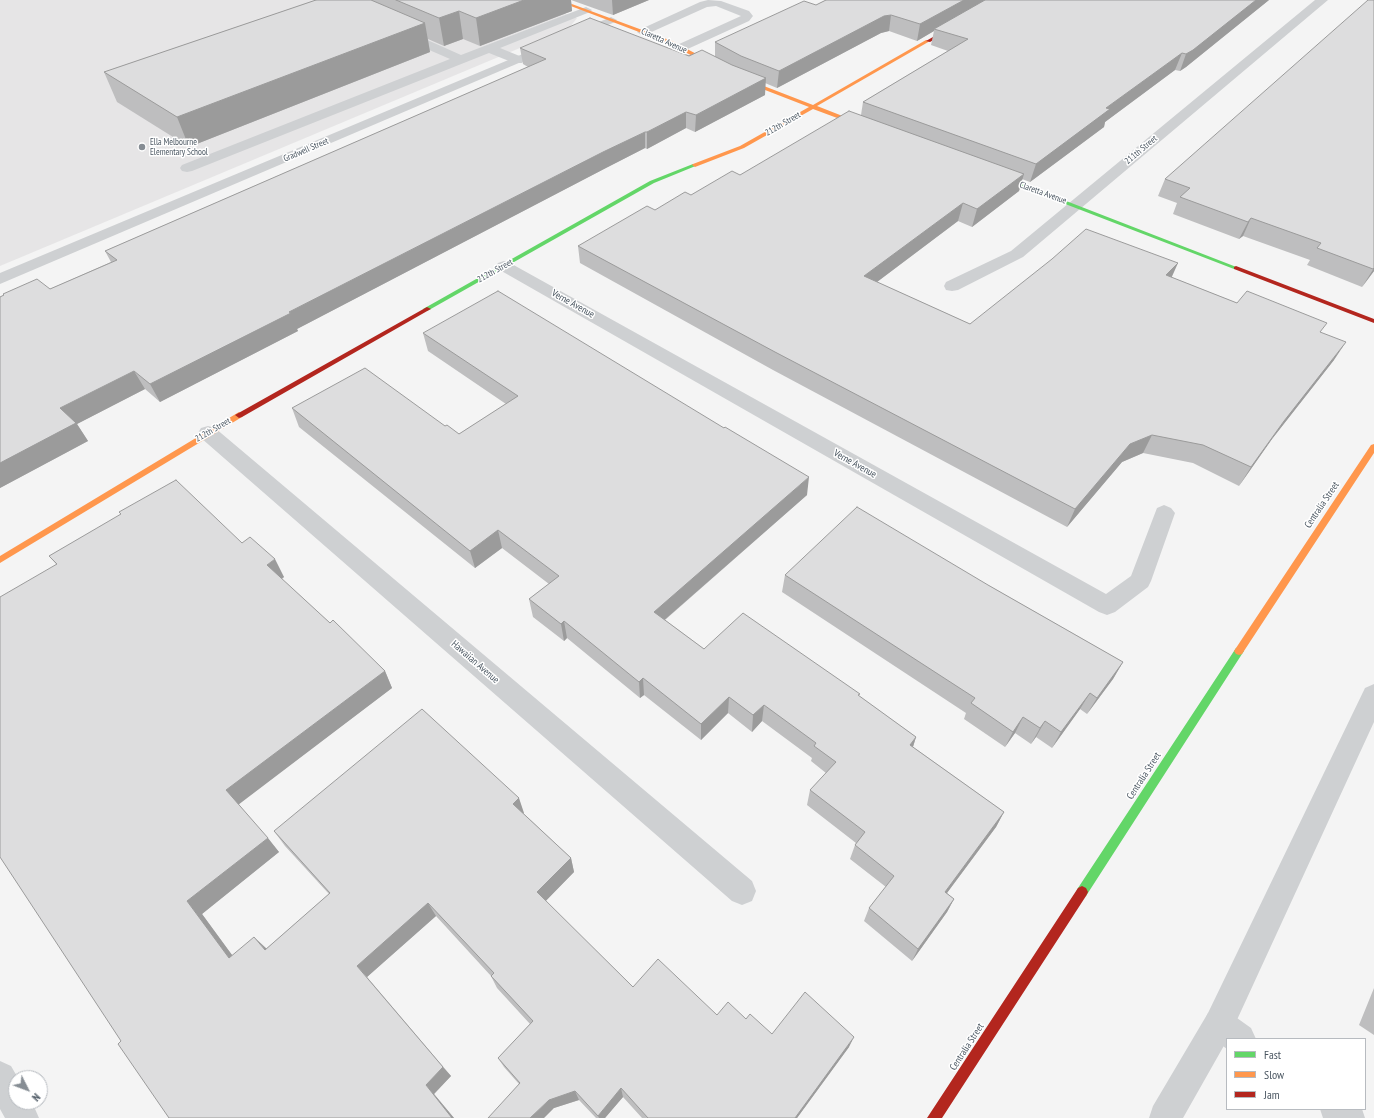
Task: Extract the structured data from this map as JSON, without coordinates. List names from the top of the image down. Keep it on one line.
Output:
{"streets":{"street":["Claretta Avenue","212th Street","Gradwell Street","211th Street","Verne Avenue","Centralia Street","Hawaiian Avenue"]},"crossings":[["Claretta Avenue","212th Street"],["Claretta Avenue","Gradwell Street"],["Claretta Avenue","211th Street"],["212th Street","Verne Avenue"],["212th Street","Hawaiian Avenue"]],"places":["Ella Melbourne Elementary School"],"legend":["Fast","Slow","Jam"],"north":"bottom right"}
